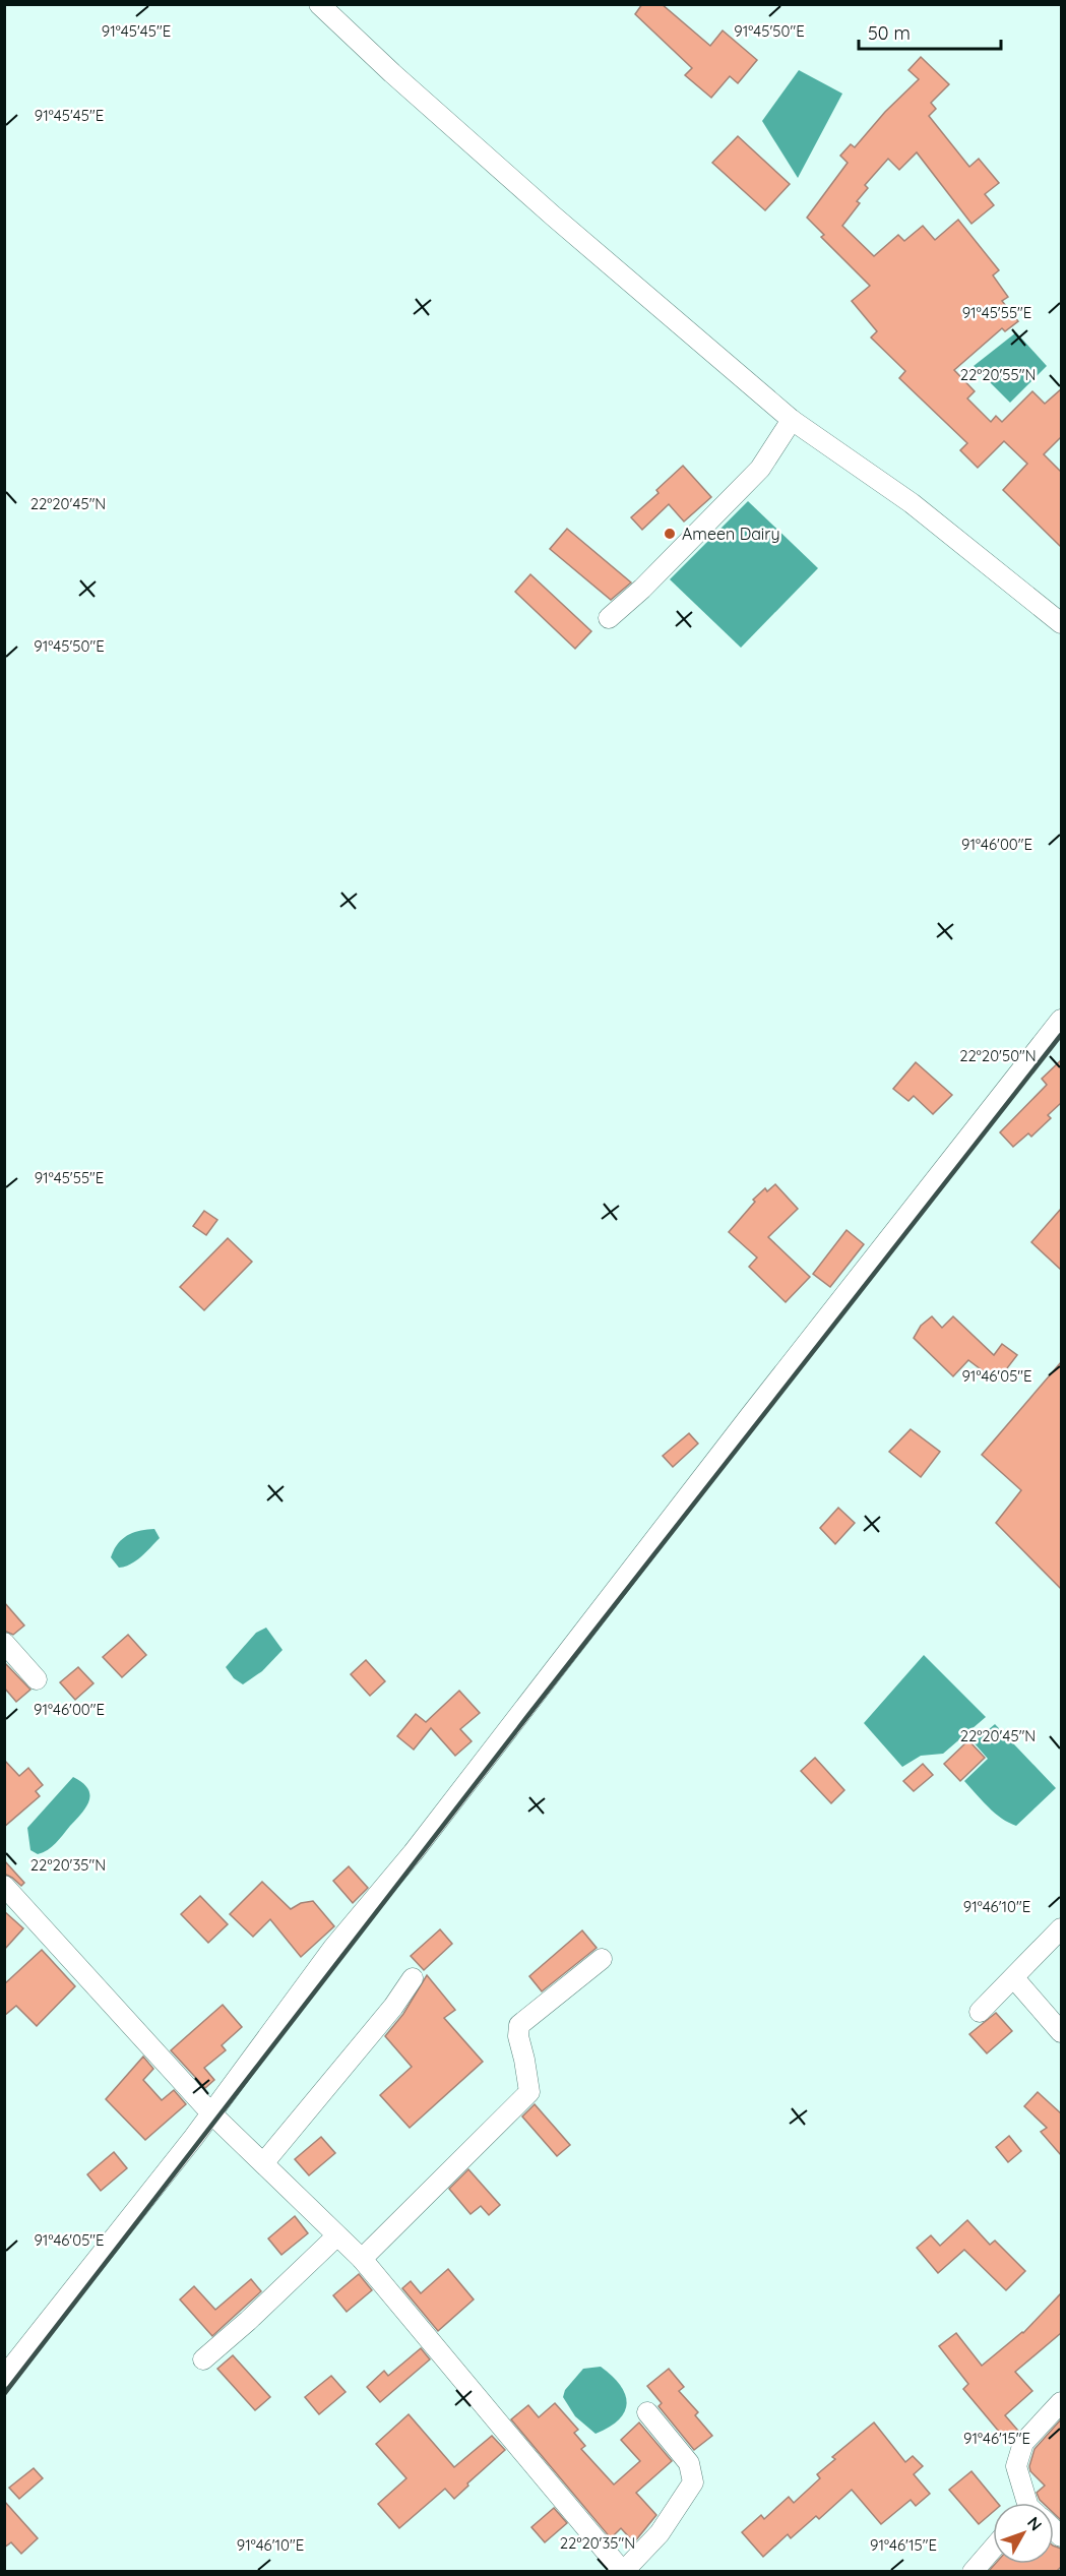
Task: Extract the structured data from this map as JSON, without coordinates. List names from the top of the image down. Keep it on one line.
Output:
{"places":["Ameen Dairy"],"scale_bar":"50 m","north":"top right","coordinates":["91°45'45\"E","91°45'50\"E","91°45'55\"E","22°20'55\"N","22°20'45\"N","91°46'00\"E","22°20'50\"N","91°46'05\"E","22°20'35\"N","91°46'10\"E","91°46'15\"E"]}
